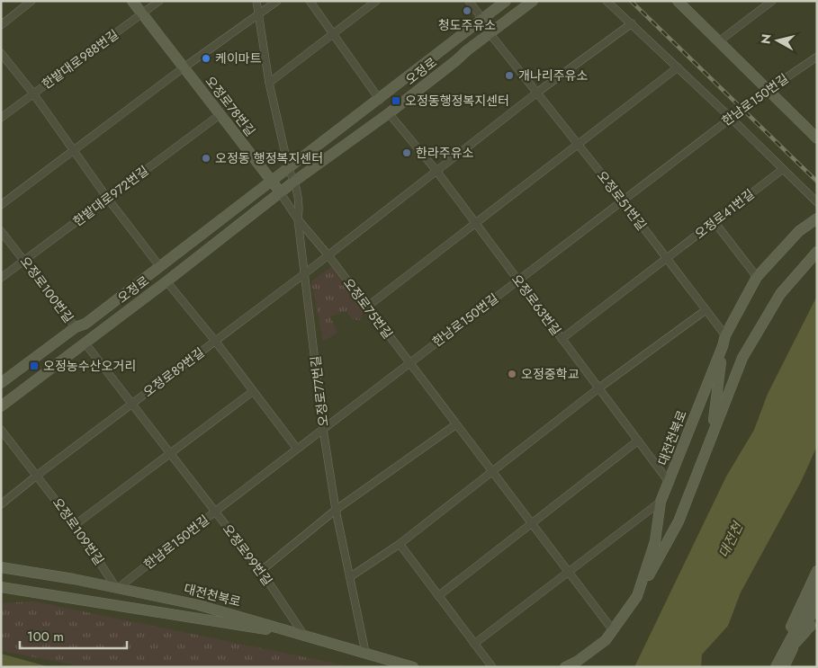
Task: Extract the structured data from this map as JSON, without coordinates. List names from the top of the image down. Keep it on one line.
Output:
{"streets":{"main road":["오정로","오정로78번길","대전천북로"],"street":["한밭대로988번길","한남로150번길","한밭대로972번길","오정로51번길","오정로41번길","오정로100번길","오정로63번길","오정로75번길","오정로89번길","오정로77번길","오정로109번길","오정로99번길"]},"crossings":[["한밭대로988번길","오정로78번길"],["오정로","오정로78번길"],["오정로","오정로51번길"],["오정로","오정로100번길"],["오정로","오정로63번길"],["오정로","오정로75번길"],["오정로","오정로89번길"],["오정로","오정로77번길"],["오정로","오정로99번길"],["한남로150번길","오정로51번길"],["한남로150번길","오정로63번길"],["한남로150번길","오정로75번길"],["한남로150번길","오정로89번길"],["한남로150번길","오정로77번길"],["한남로150번길","대전천북로"],["한남로150번길","오정로109번길"],["한남로150번길","오정로99번길"],["오정로78번길","한밭대로972번길"],["한밭대로972번길","오정로100번길"],["오정로51번길","오정로41번길"],["오정로51번길","대전천북로"],["오정로63번길","대전천북로"],["오정로75번길","오정로77번길"],["오정로75번길","대전천북로"],["오정로89번길","오정로99번길"],["오정로77번길","대전천북로"],["대전천북로","오정로109번길"],["대전천북로","오정로99번길"]],"water":["대전천"],"places":{"other":["청도주유소","케이마트","개나리주유소","한라주유소","오정동 행정복지센터","오정중학교"],"transit":["오정동행정복지센터","오정농수산오거리"]},"scale_bar":"100 m","north":"left"}
